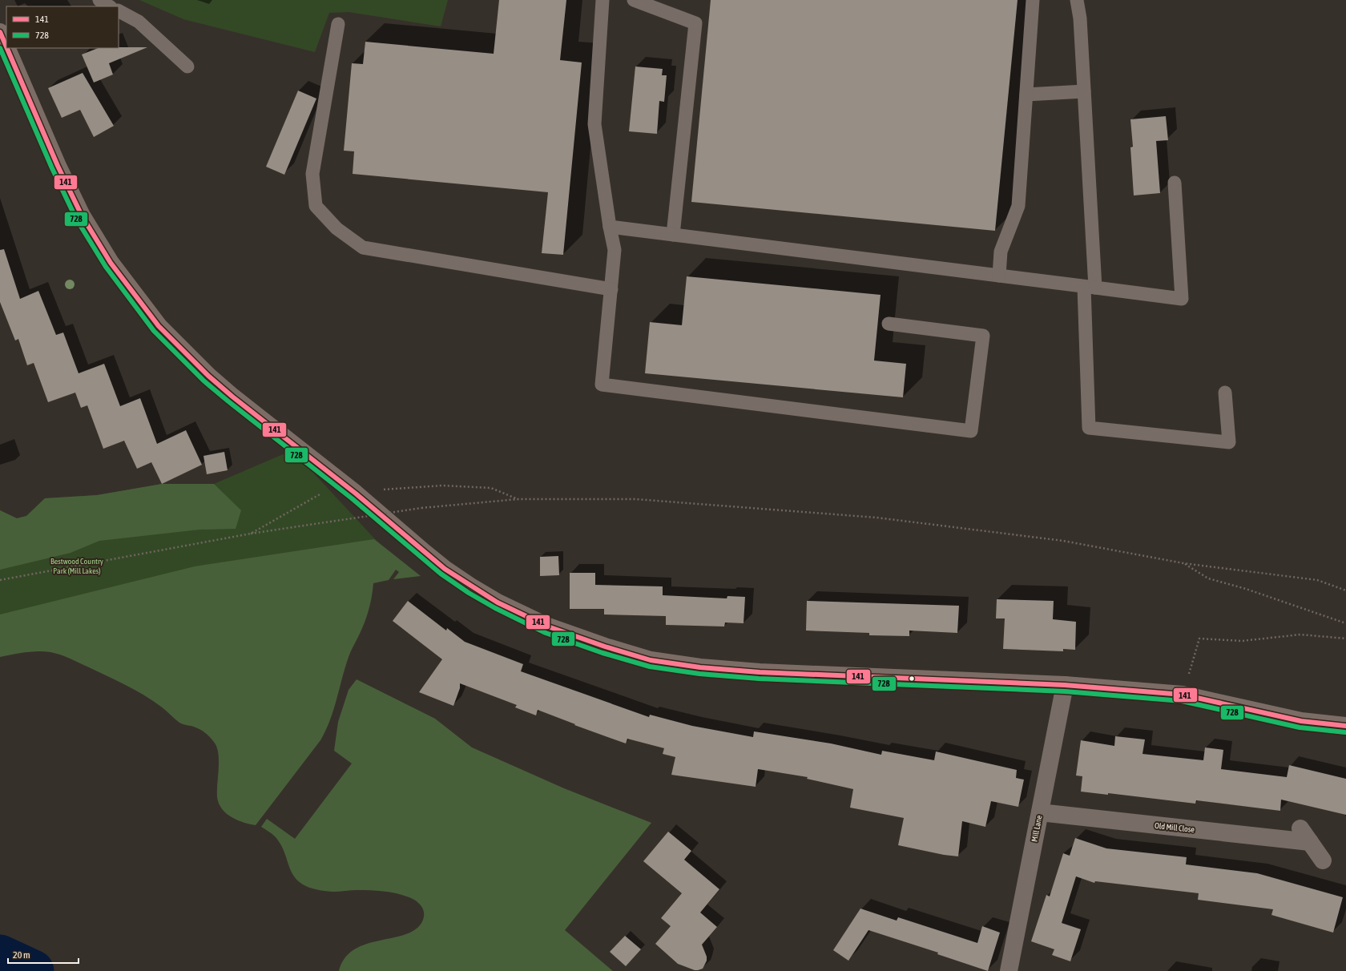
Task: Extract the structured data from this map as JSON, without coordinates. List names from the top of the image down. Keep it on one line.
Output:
{"streets":{"street":["Old Mill Close","Mill Lane"]},"crossings":[["Old Mill Close","Mill Lane"]],"parks":["Bestwood Country Park (Mill Lakes)"],"lines":["transit line 141","transit line 728"],"legend":["141","728"],"scale_bar":"20 m"}
